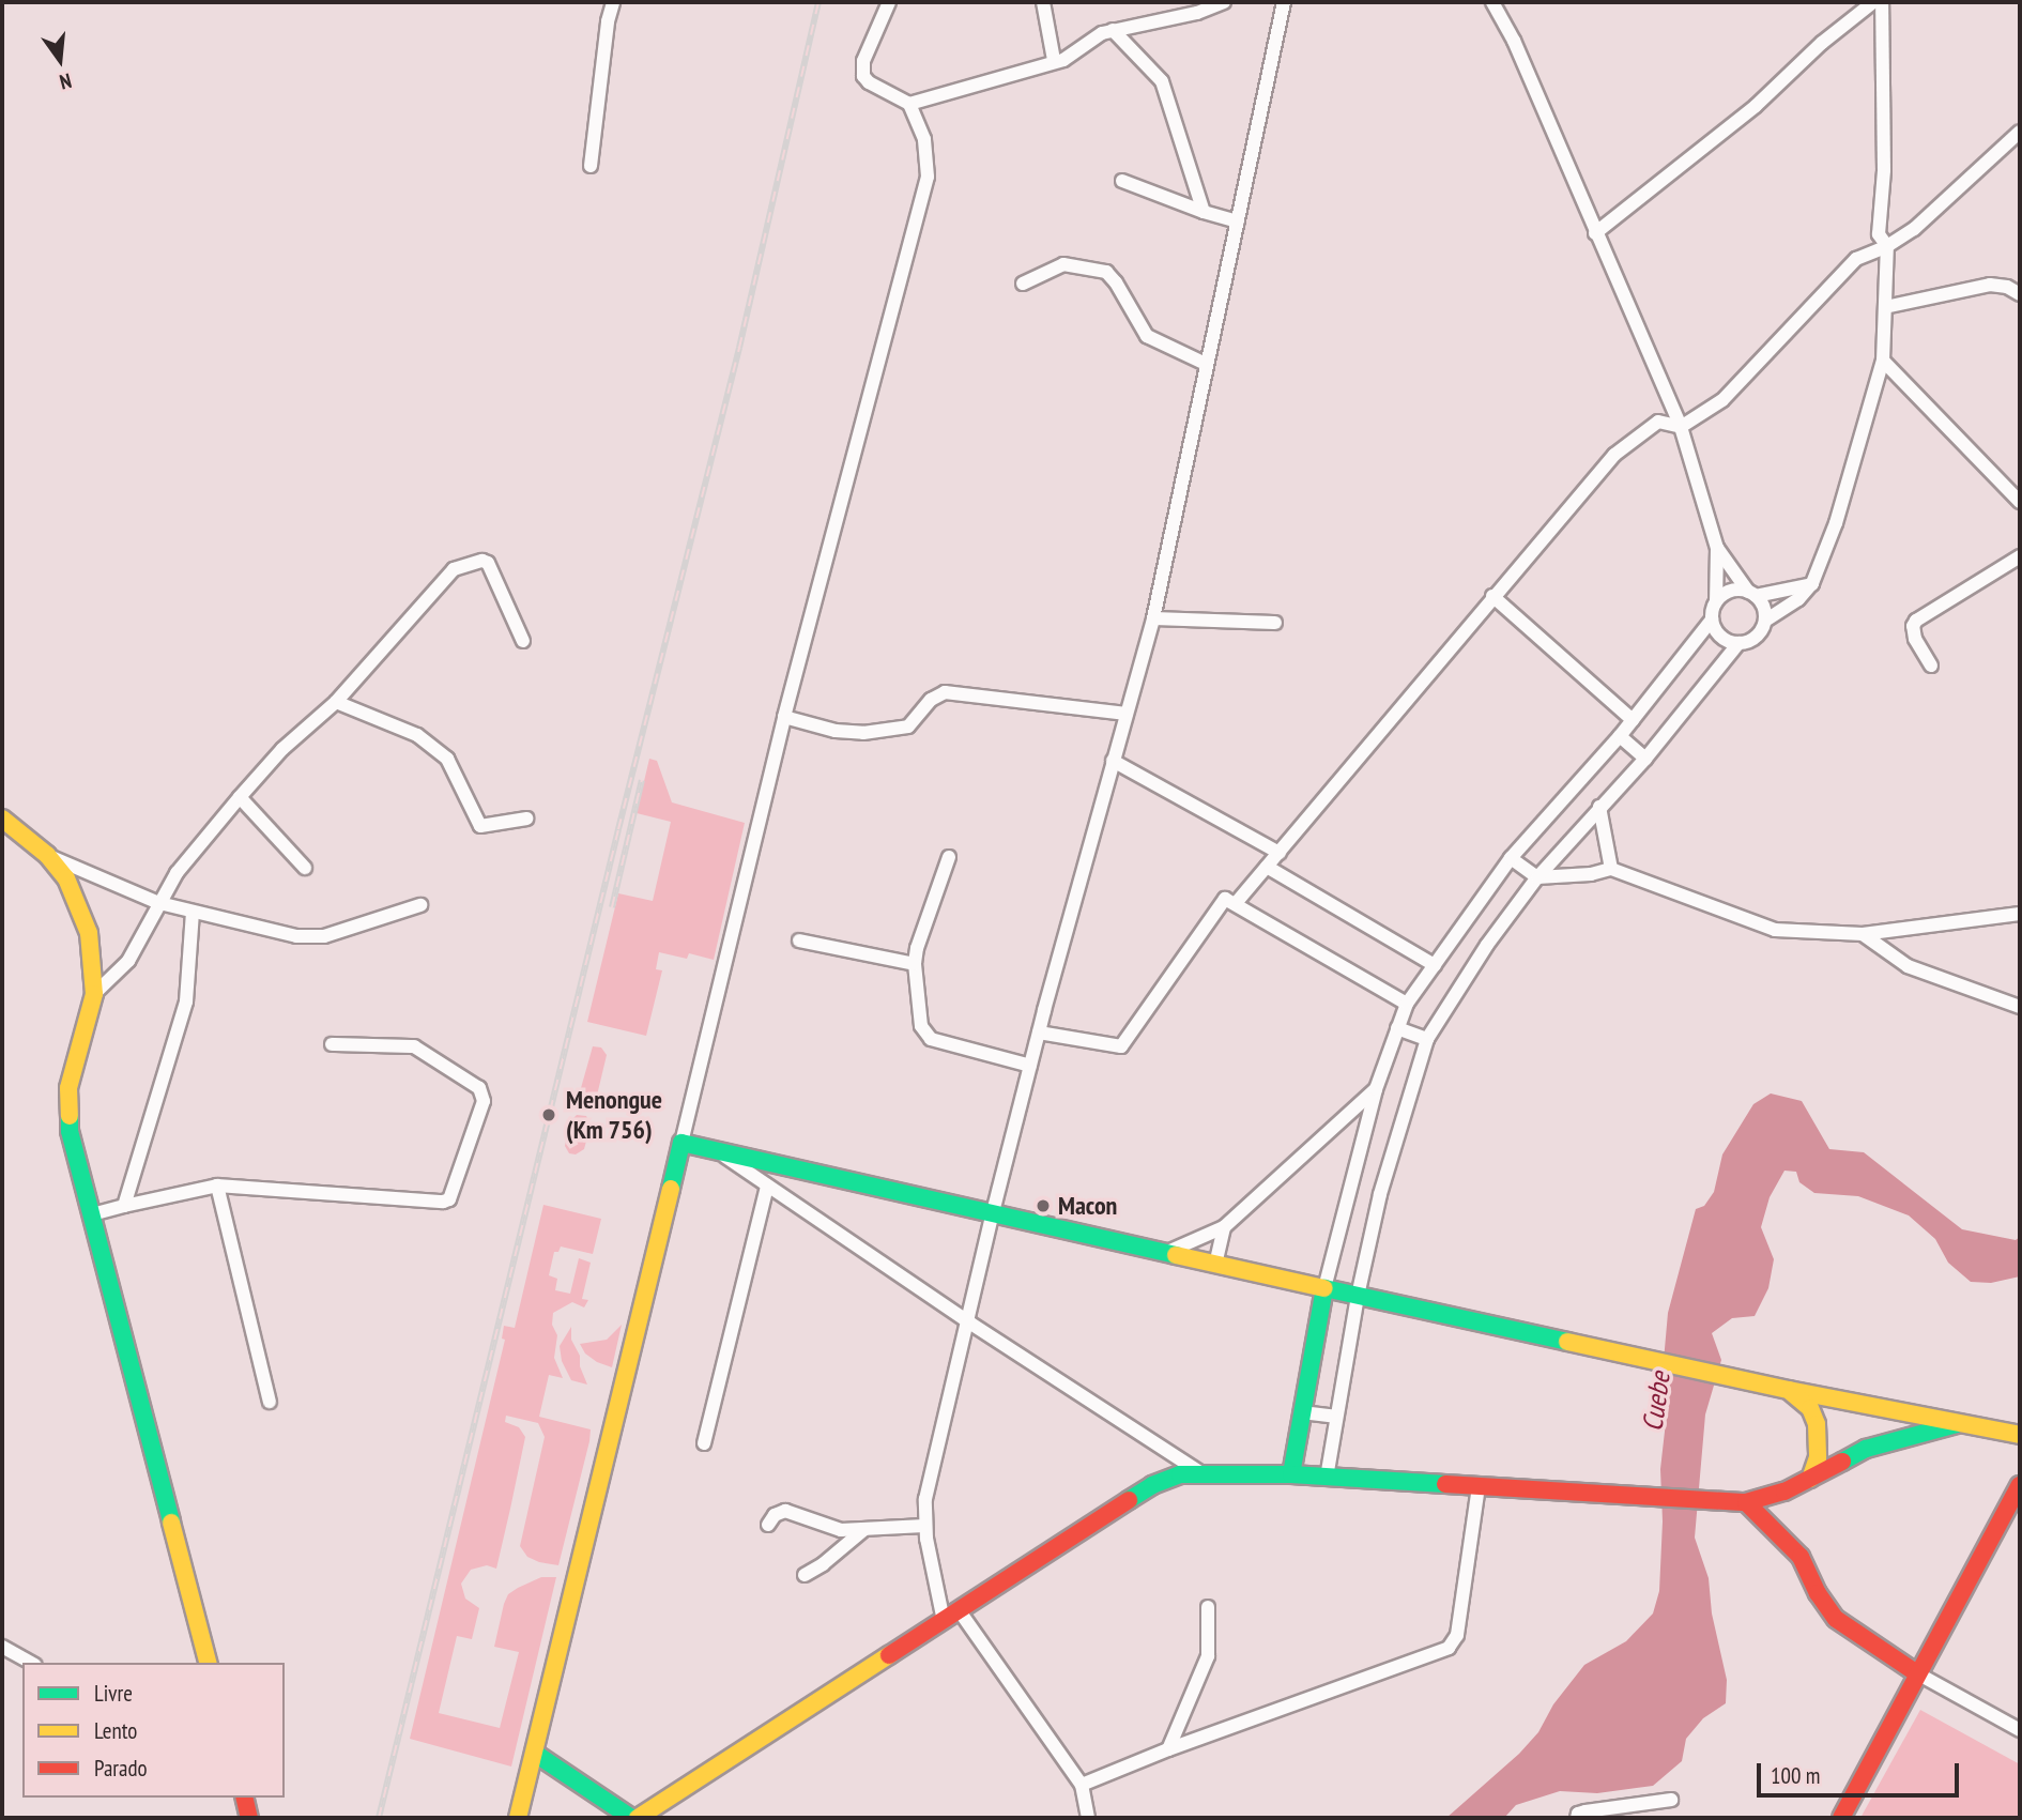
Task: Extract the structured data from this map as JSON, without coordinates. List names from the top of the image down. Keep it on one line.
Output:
{"water":["Cuebe"],"places":["Menongue (Km 756)","Macon"],"legend":["Livre","Lento","Parado"],"scale_bar":"100 m","north":"bottom"}
